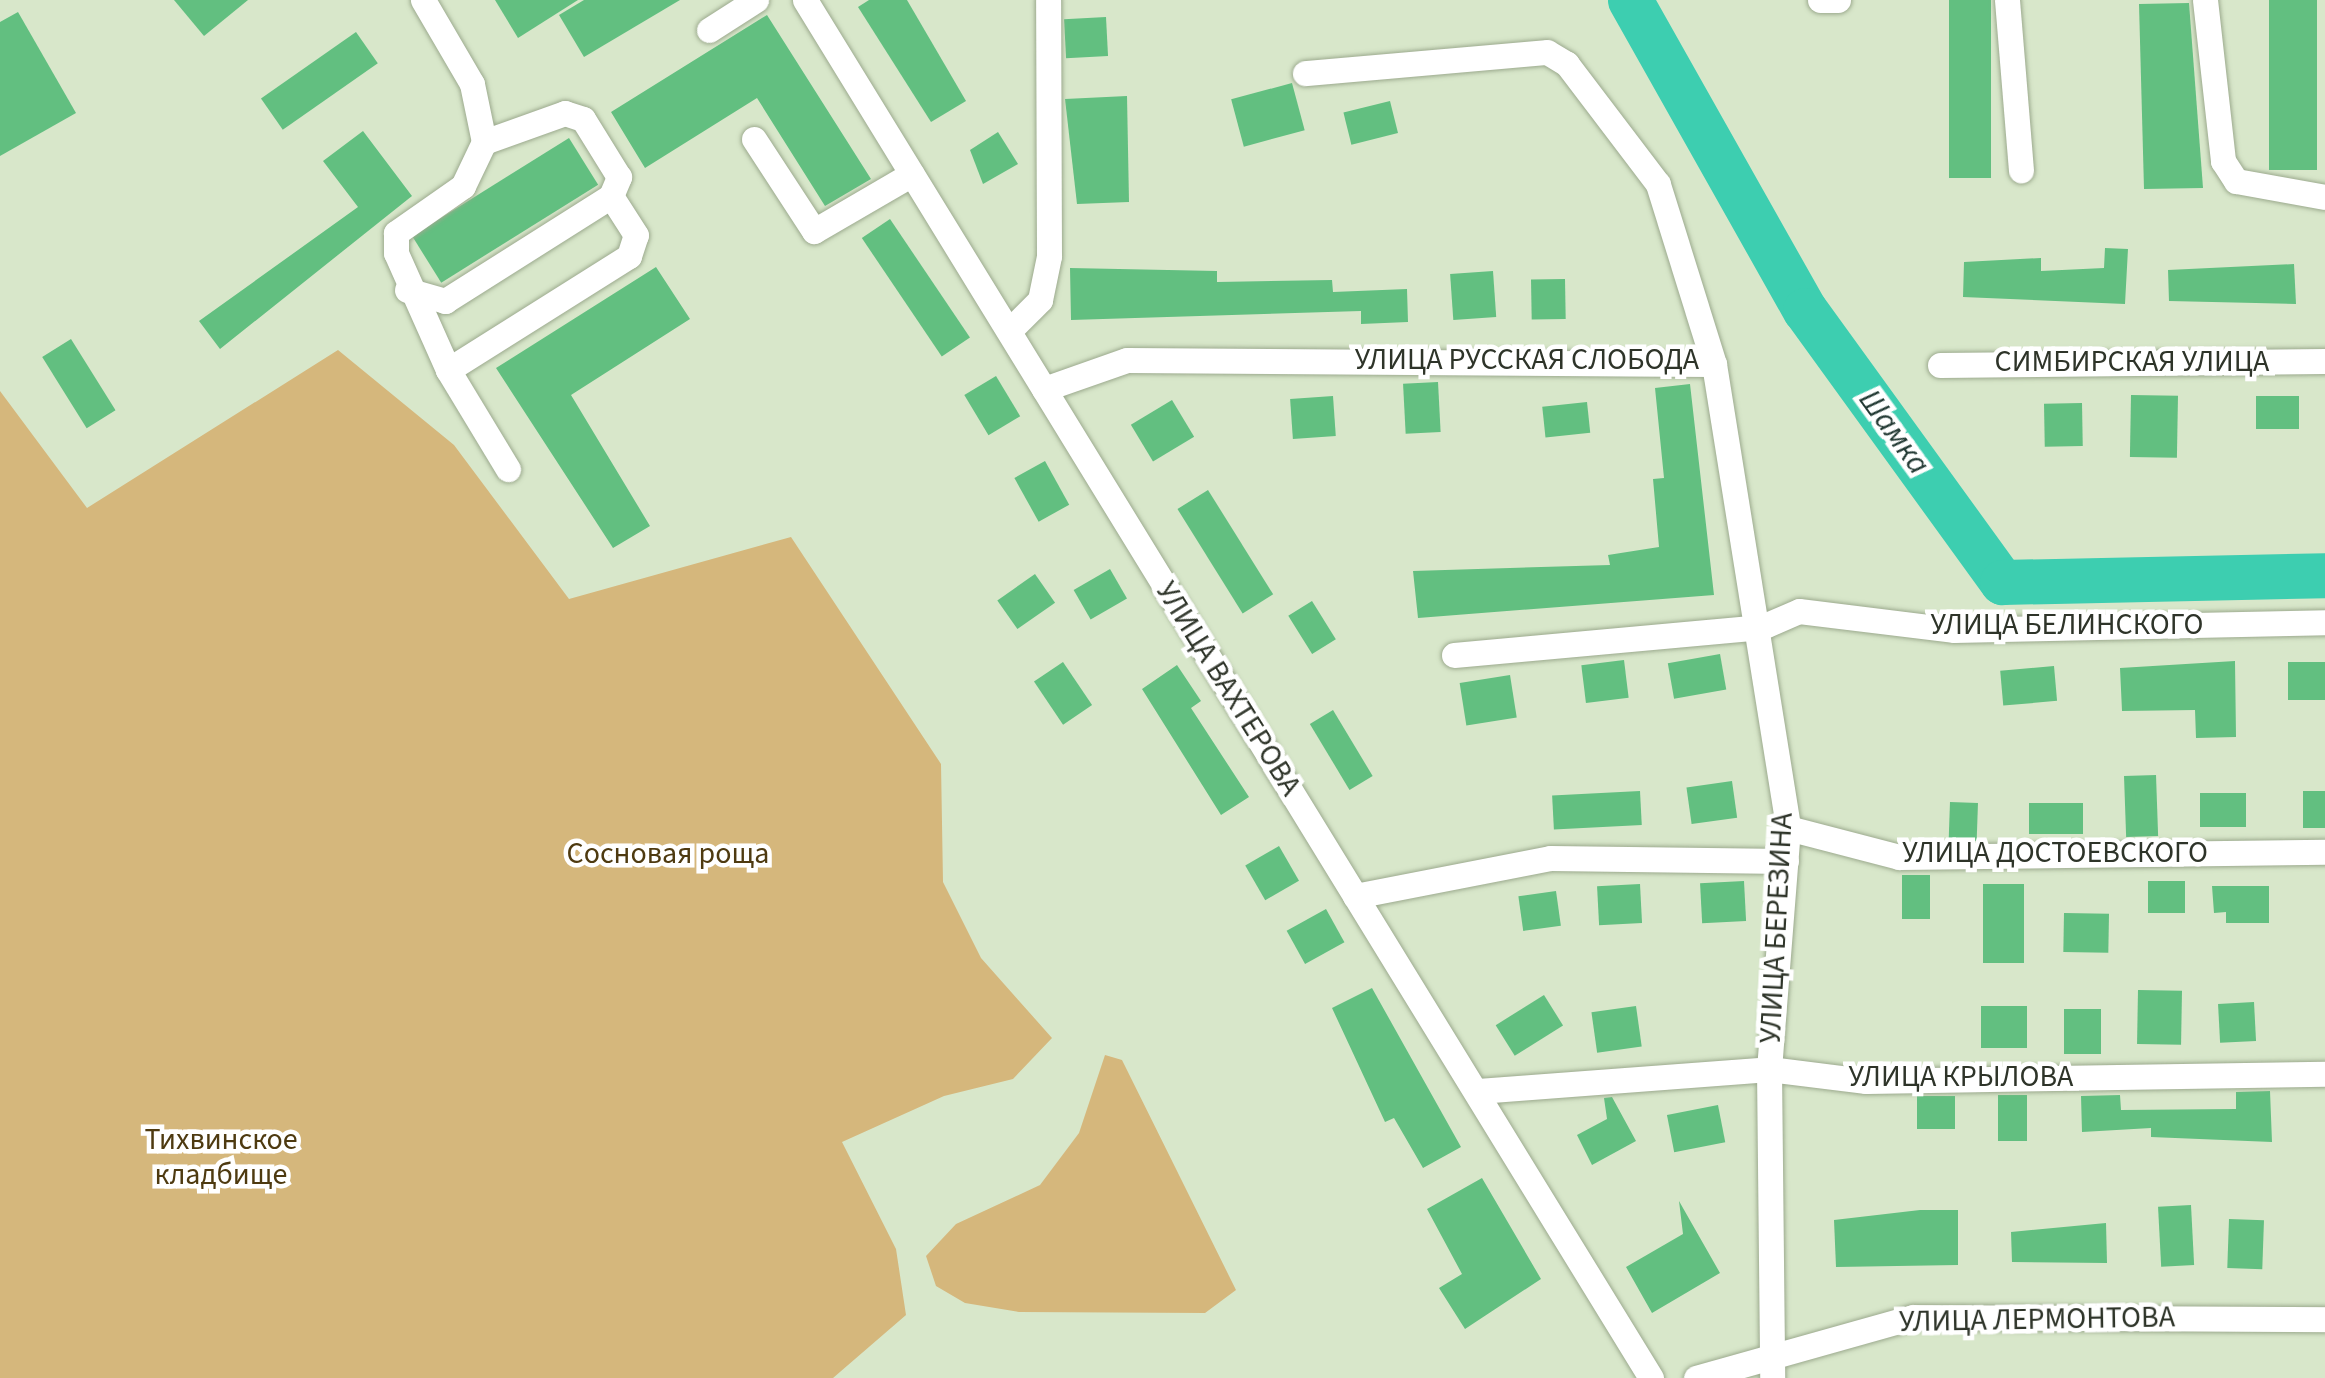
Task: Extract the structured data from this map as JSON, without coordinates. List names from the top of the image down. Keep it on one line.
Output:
{"streets":{"street":["УЛИЦА РУССКАЯ СЛОБОДА","СИМБИРСКАЯ УЛИЦА","УЛИЦА БЕЛИНСКОГО","УЛИЦА ВАХТЕРОВА","УЛИЦА ДОСТОЕВСКОГО","УЛИЦА БЕРЕЗИНА","УЛИЦА КРЫЛОВА","УЛИЦА ЛЕРМОНТОВА"]},"crossings":[["УЛИЦА РУССКАЯ СЛОБОДА","УЛИЦА ВАХТЕРОВА"],["УЛИЦА РУССКАЯ СЛОБОДА","УЛИЦА БЕРЕЗИНА"],["УЛИЦА БЕЛИНСКОГО","УЛИЦА БЕРЕЗИНА"],["УЛИЦА ВАХТЕРОВА","УЛИЦА КРЫЛОВА"],["УЛИЦА ДОСТОЕВСКОГО","УЛИЦА БЕРЕЗИНА"],["УЛИЦА БЕРЕЗИНА","УЛИЦА КРЫЛОВА"],["УЛИЦА БЕРЕЗИНА","УЛИЦА ЛЕРМОНТОВА"]],"water":["Шамка"],"parks":["Сосновая роща","Тихвинское кладбище"]}
